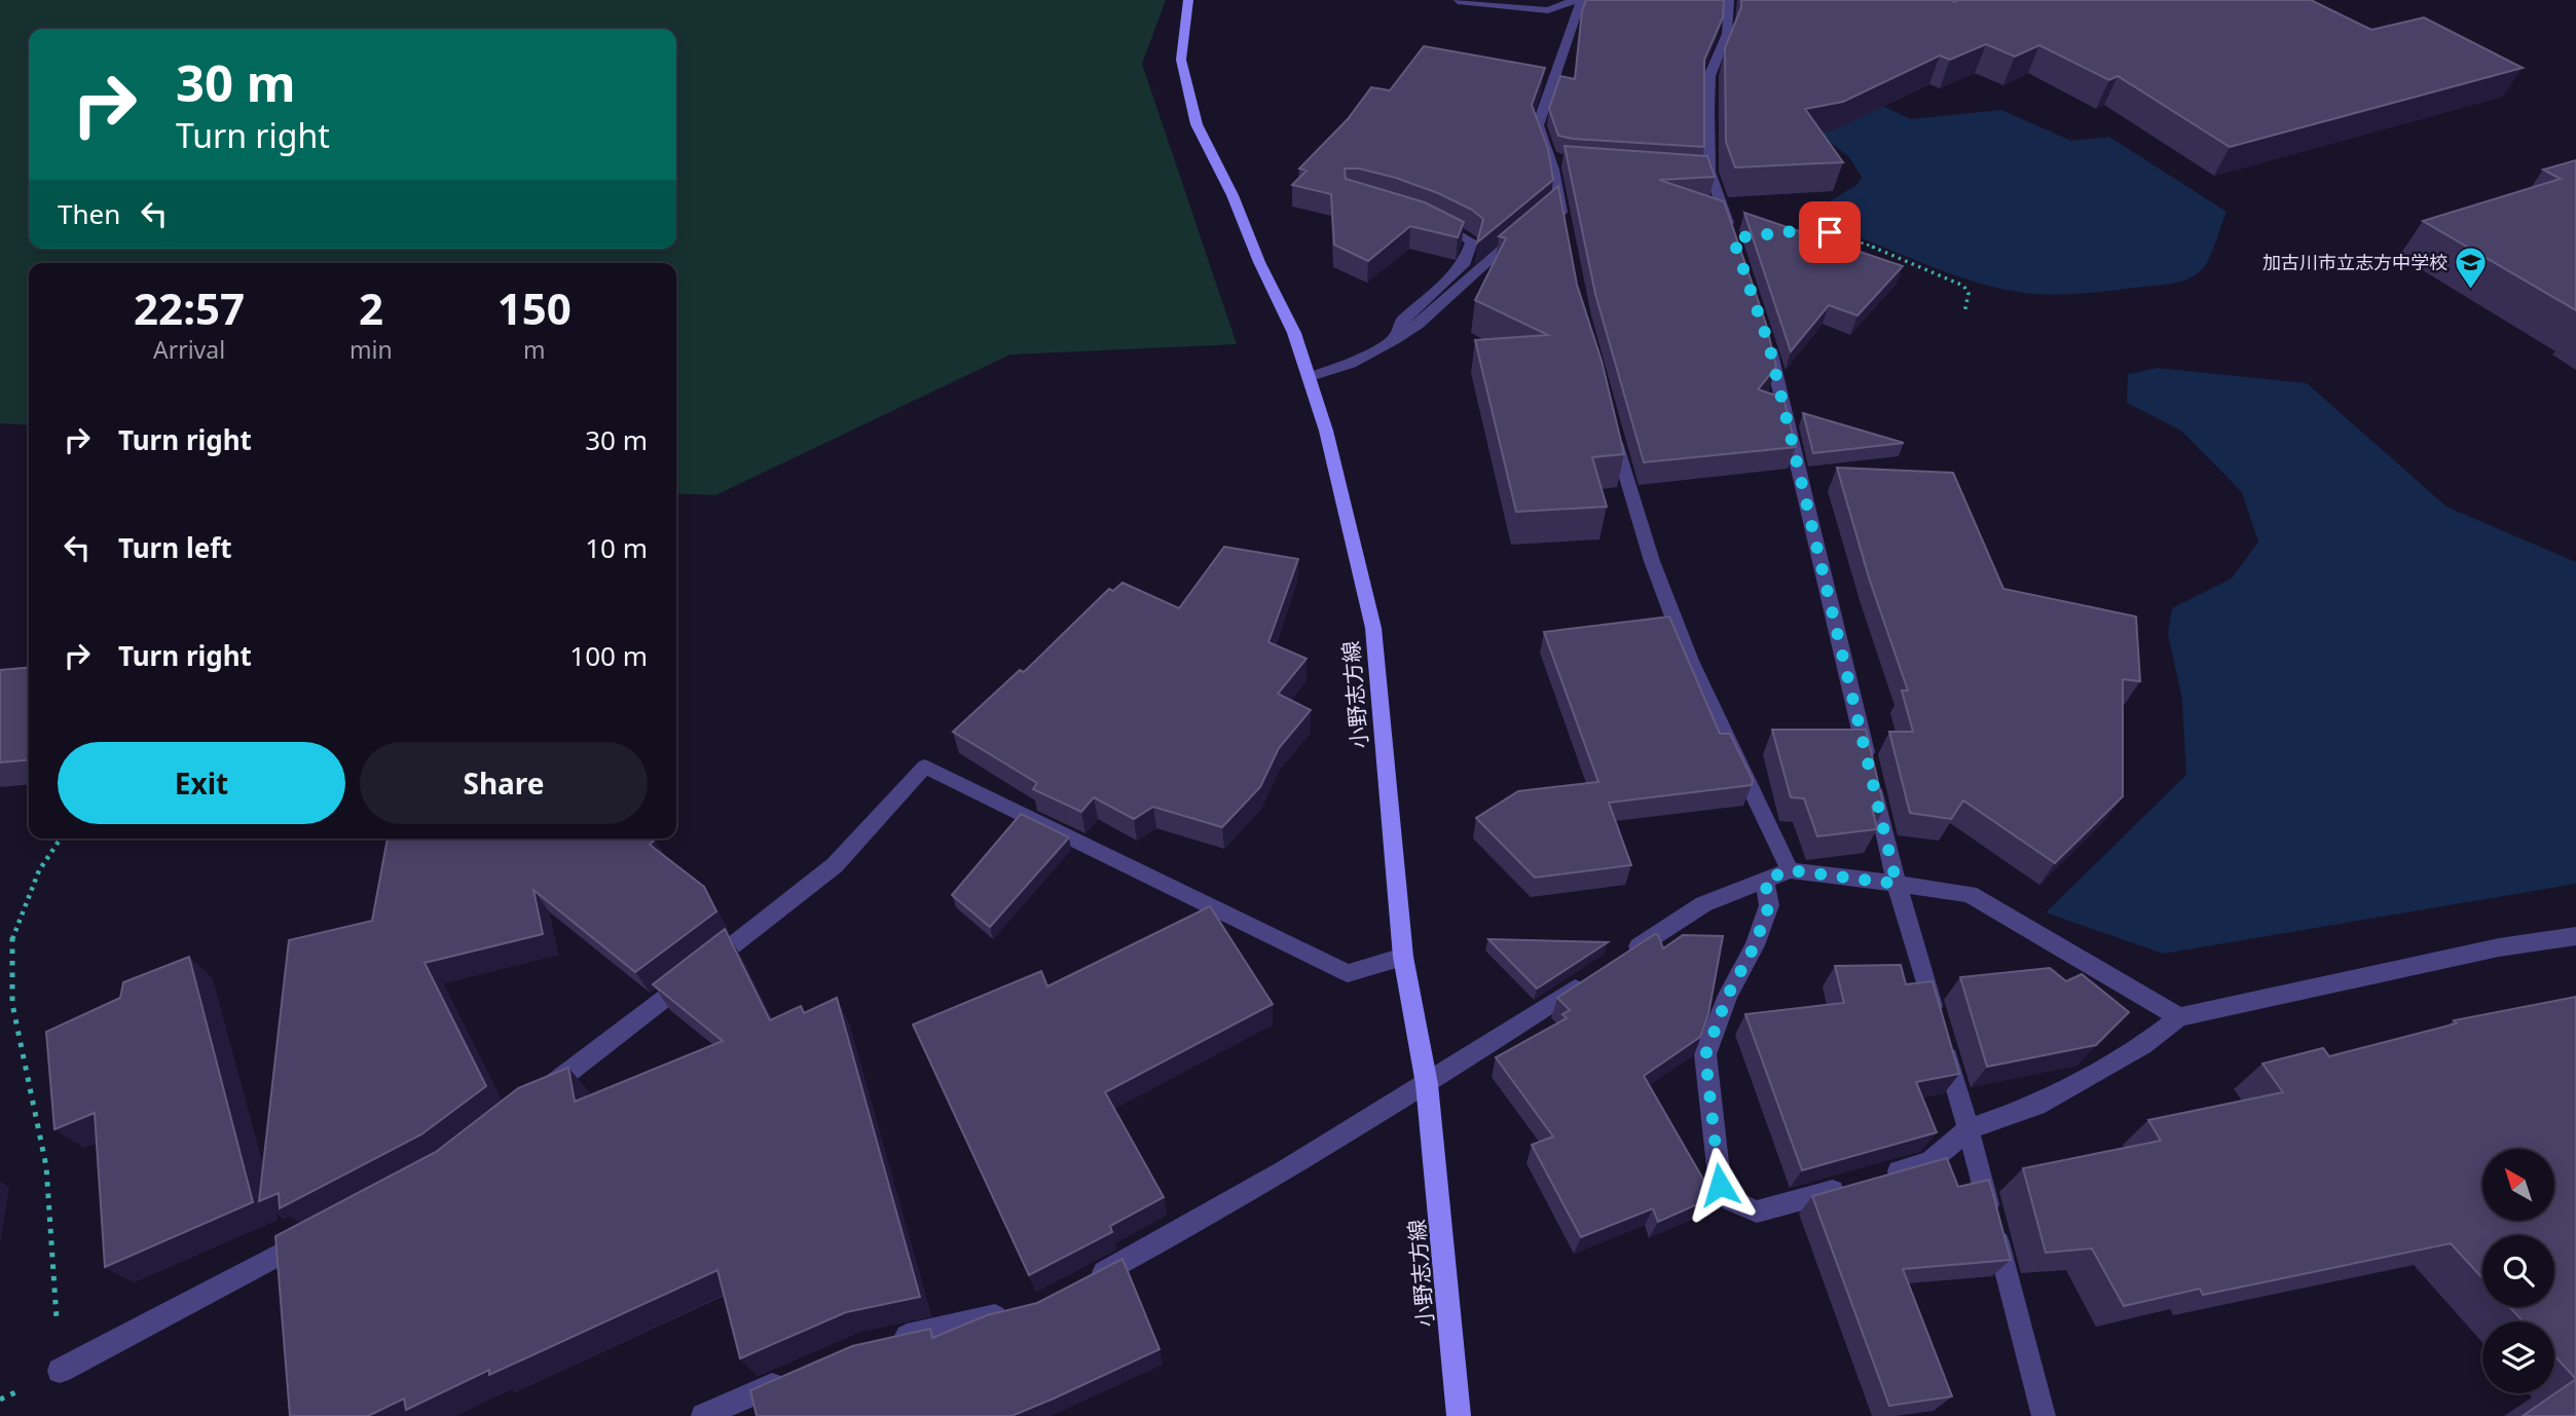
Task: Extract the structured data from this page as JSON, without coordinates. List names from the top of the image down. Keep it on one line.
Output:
{"streets":{"main road":["小野志方線"]},"places":{"school or university":["加古川市立志方中学校"]},"north":"top left","page":{"turn":["30 m","Turn right"],"then":"Then","eta":["22:57","Arrival","2","min","150","m"],"list":[{"name":"Turn right","value":"30 m"},{"name":"Turn left","value":"10 m"},{"name":"Turn right","value":"100 m"}],"buttons":["Exit","Share"]}}
